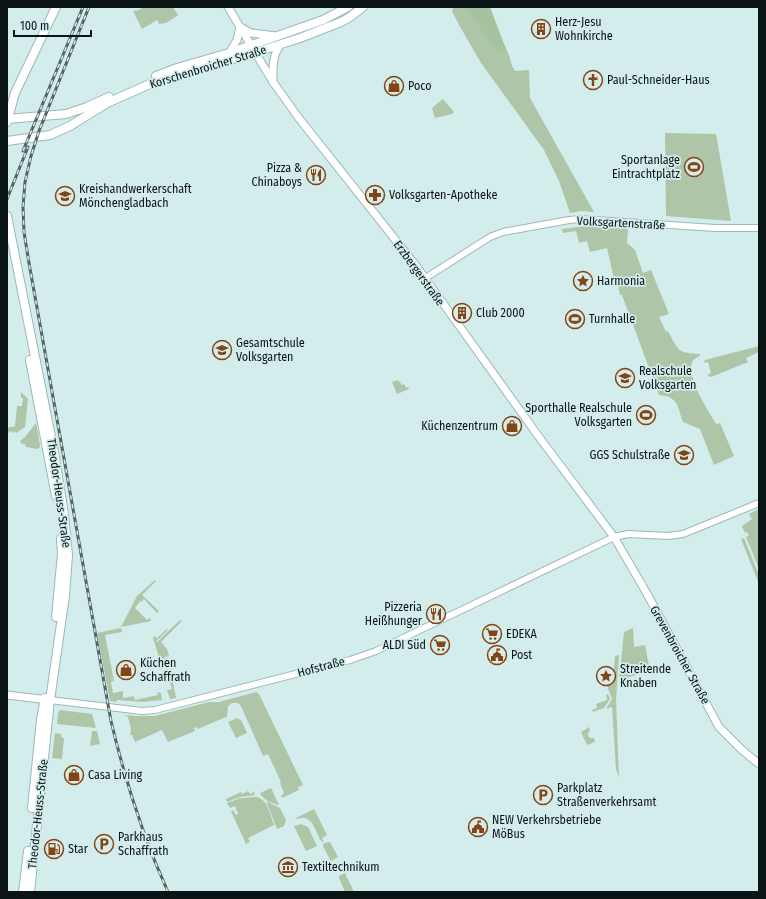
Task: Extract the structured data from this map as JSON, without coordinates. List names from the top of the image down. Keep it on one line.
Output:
{"streets":{"main road":["Korschenbroicher Straße","Erzbergerstraße","Theodor-Heuss-Straße","Grevenbroicher Straße","Hofstraße"],"street":["Volksgartenstraße"]},"crossings":[["Korschenbroicher Straße","Erzbergerstraße"],["Volksgartenstraße","Erzbergerstraße"],["Erzbergerstraße","Grevenbroicher Straße"],["Erzbergerstraße","Hofstraße"],["Theodor-Heuss-Straße","Hofstraße"],["Grevenbroicher Straße","Hofstraße"]],"places":{"building":["Herz-Jesu Wohnkirche","Club 2000"],"church":["Paul-Schneider-Haus"],"shop":["Poco","Küchenzentrum","Küchen Schaffrath","Casa Living"],"sports":["Sportanlage Eintrachtplatz","Turnhalle","Sporthalle Realschule Volksgarten"],"restaurant":["Pizza & Chinaboys","Pizzeria Heißhunger"],"pharmacy":["Volksgarten-Apotheke"],"school or university":["Kreishandwerkerschaft Mönchengladbach","Gesamtschule Volksgarten","Realschule Volksgarten","GGS Schulstraße"],"place":["Harmonia","Streitende Knaben"],"supermarket":["EDEKA","ALDI Süd"],"public building":["Post","NEW Verkehrsbetriebe MöBus"],"parking":["Parkplatz Straßenverkehrsamt","Parkhaus Schaffrath"],"fuel station":["Star"],"museum":["Textiltechnikum"]},"scale_bar":"100 m"}
